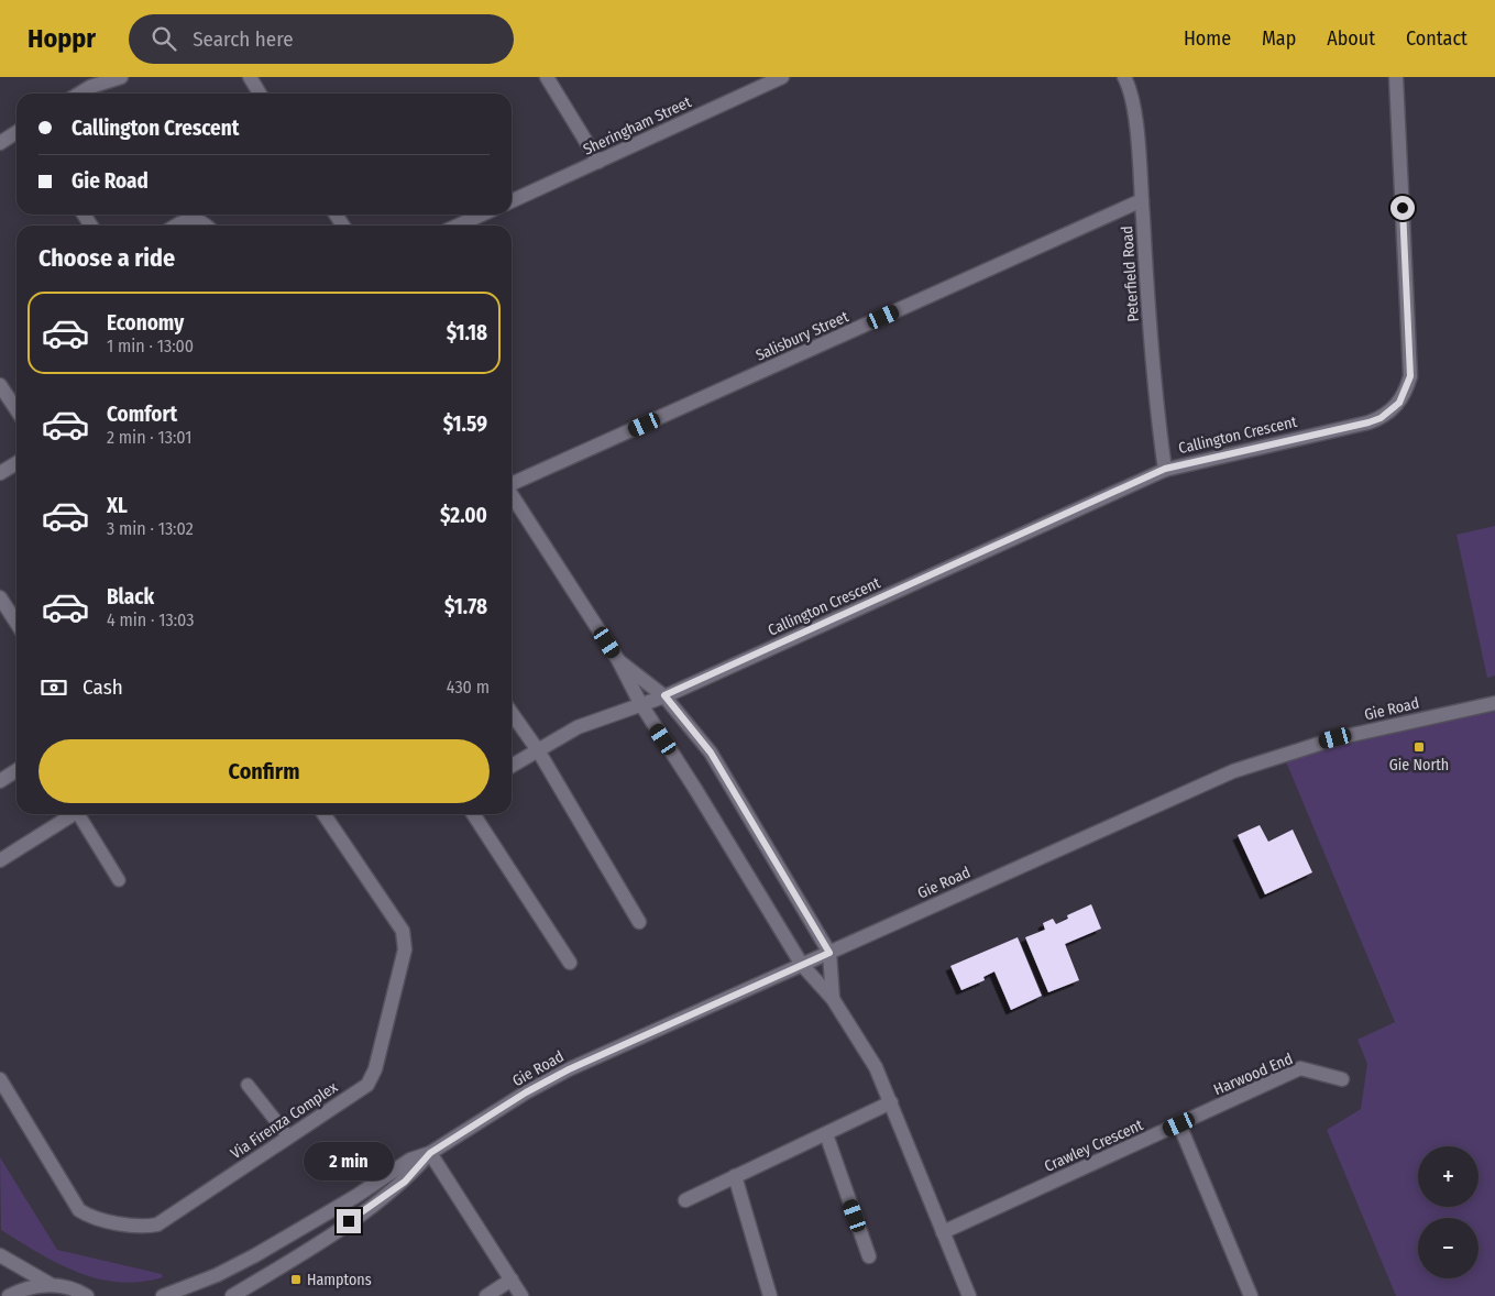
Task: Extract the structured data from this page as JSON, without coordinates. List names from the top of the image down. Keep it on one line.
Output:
{"streets":{"street":["Sheringham Street","Peterfield Road","Salisbury Street","Callington Crescent","Gie Road","Harwood End","Via Firenza Complex","Crawley Crescent"]},"crossings":[["Peterfield Road","Salisbury Street"],["Peterfield Road","Callington Crescent"],["Harwood End","Crawley Crescent"]],"places":{"transit":["Gie North","Hamptons"]},"page":{"header":"Hoppr","search":"Search here","nav":["Home","Map","About","Contact"],"banner":["Callington Crescent","Gie Road"],"heading":"Choose a ride","list":[{"name":"Economy","note":"1 min · 13:00","value":"$1.18"},{"name":"Comfort","note":"2 min · 13:01","value":"$1.59"},{"name":"XL","note":"3 min · 13:02","value":"$2.00"},{"name":"Black","note":"4 min · 13:03","value":"$1.78"}],"pay":["Cash","430 m"],"buttons":"Confirm","bubble":"2 min","map_buttons":["+","−"]}}
